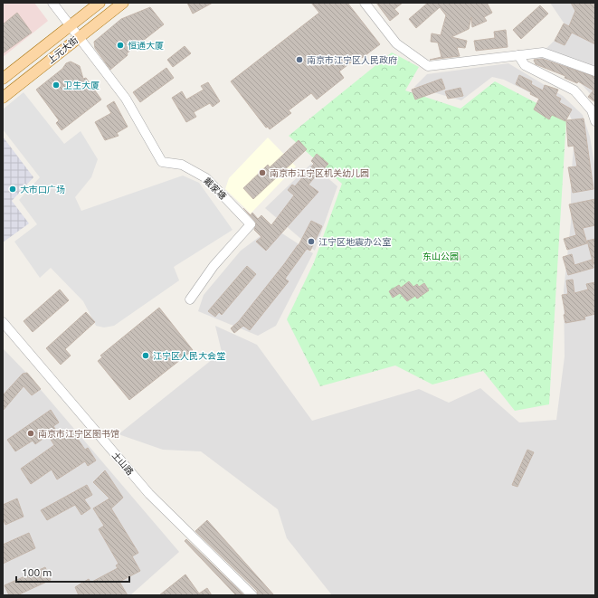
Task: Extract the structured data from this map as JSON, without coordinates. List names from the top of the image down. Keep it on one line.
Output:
{"streets":{"main road":["上元大街"],"street":["戴家塘","土山路"]},"crossings":[["上元大街","戴家塘"]],"parks":["东山公园"],"places":["恒通大厦","南京市江宁区人民政府","卫生大厦","南京市江宁区机关幼儿园","大市口广场","江宁区地震办公室","江宁区人民大会堂","南京市江宁区图书馆"],"scale_bar":"100 m"}
